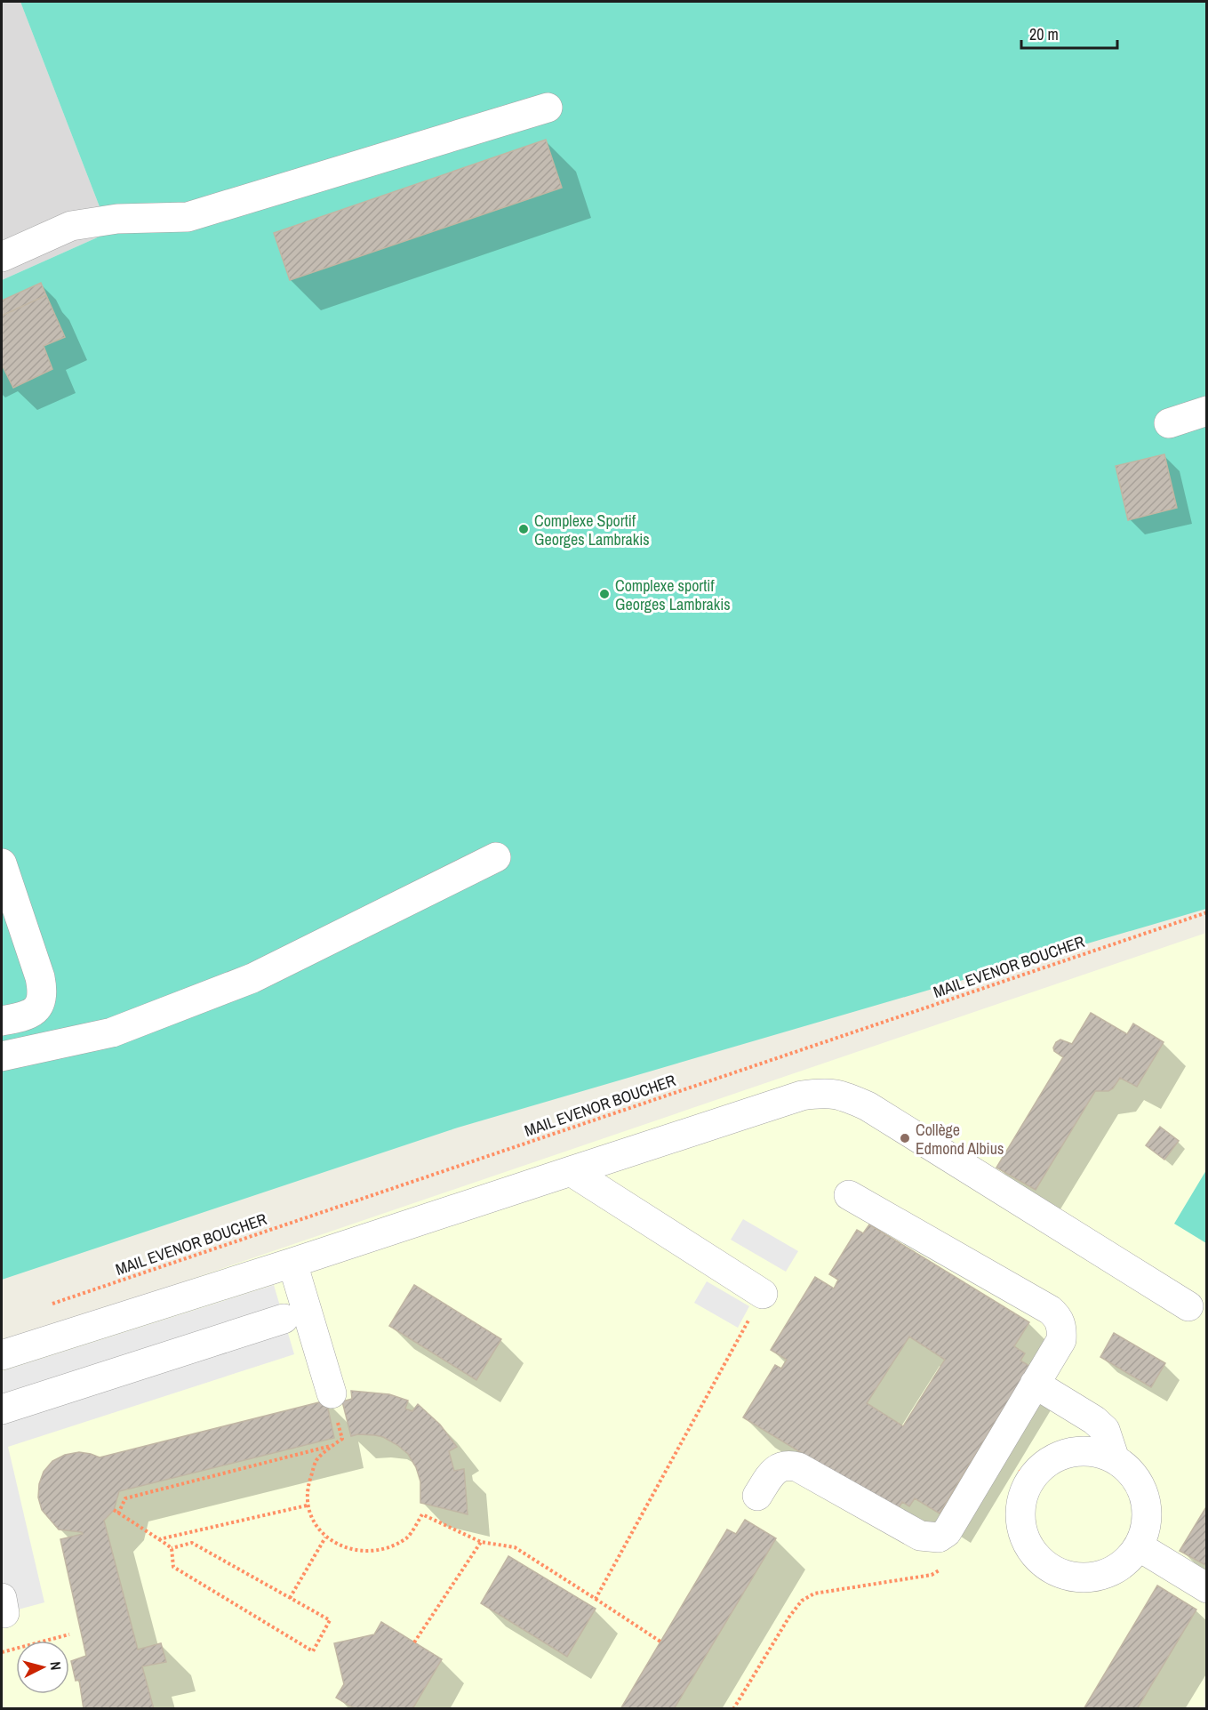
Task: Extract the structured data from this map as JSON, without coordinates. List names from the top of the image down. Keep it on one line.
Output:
{"streets":{"path":["MAIL EVENOR BOUCHER"]},"places":["Complexe Sportif Georges Lambrakis","Complexe sportif Georges Lambrakis","Collège Edmond Albius"],"scale_bar":"20 m","north":"right"}
